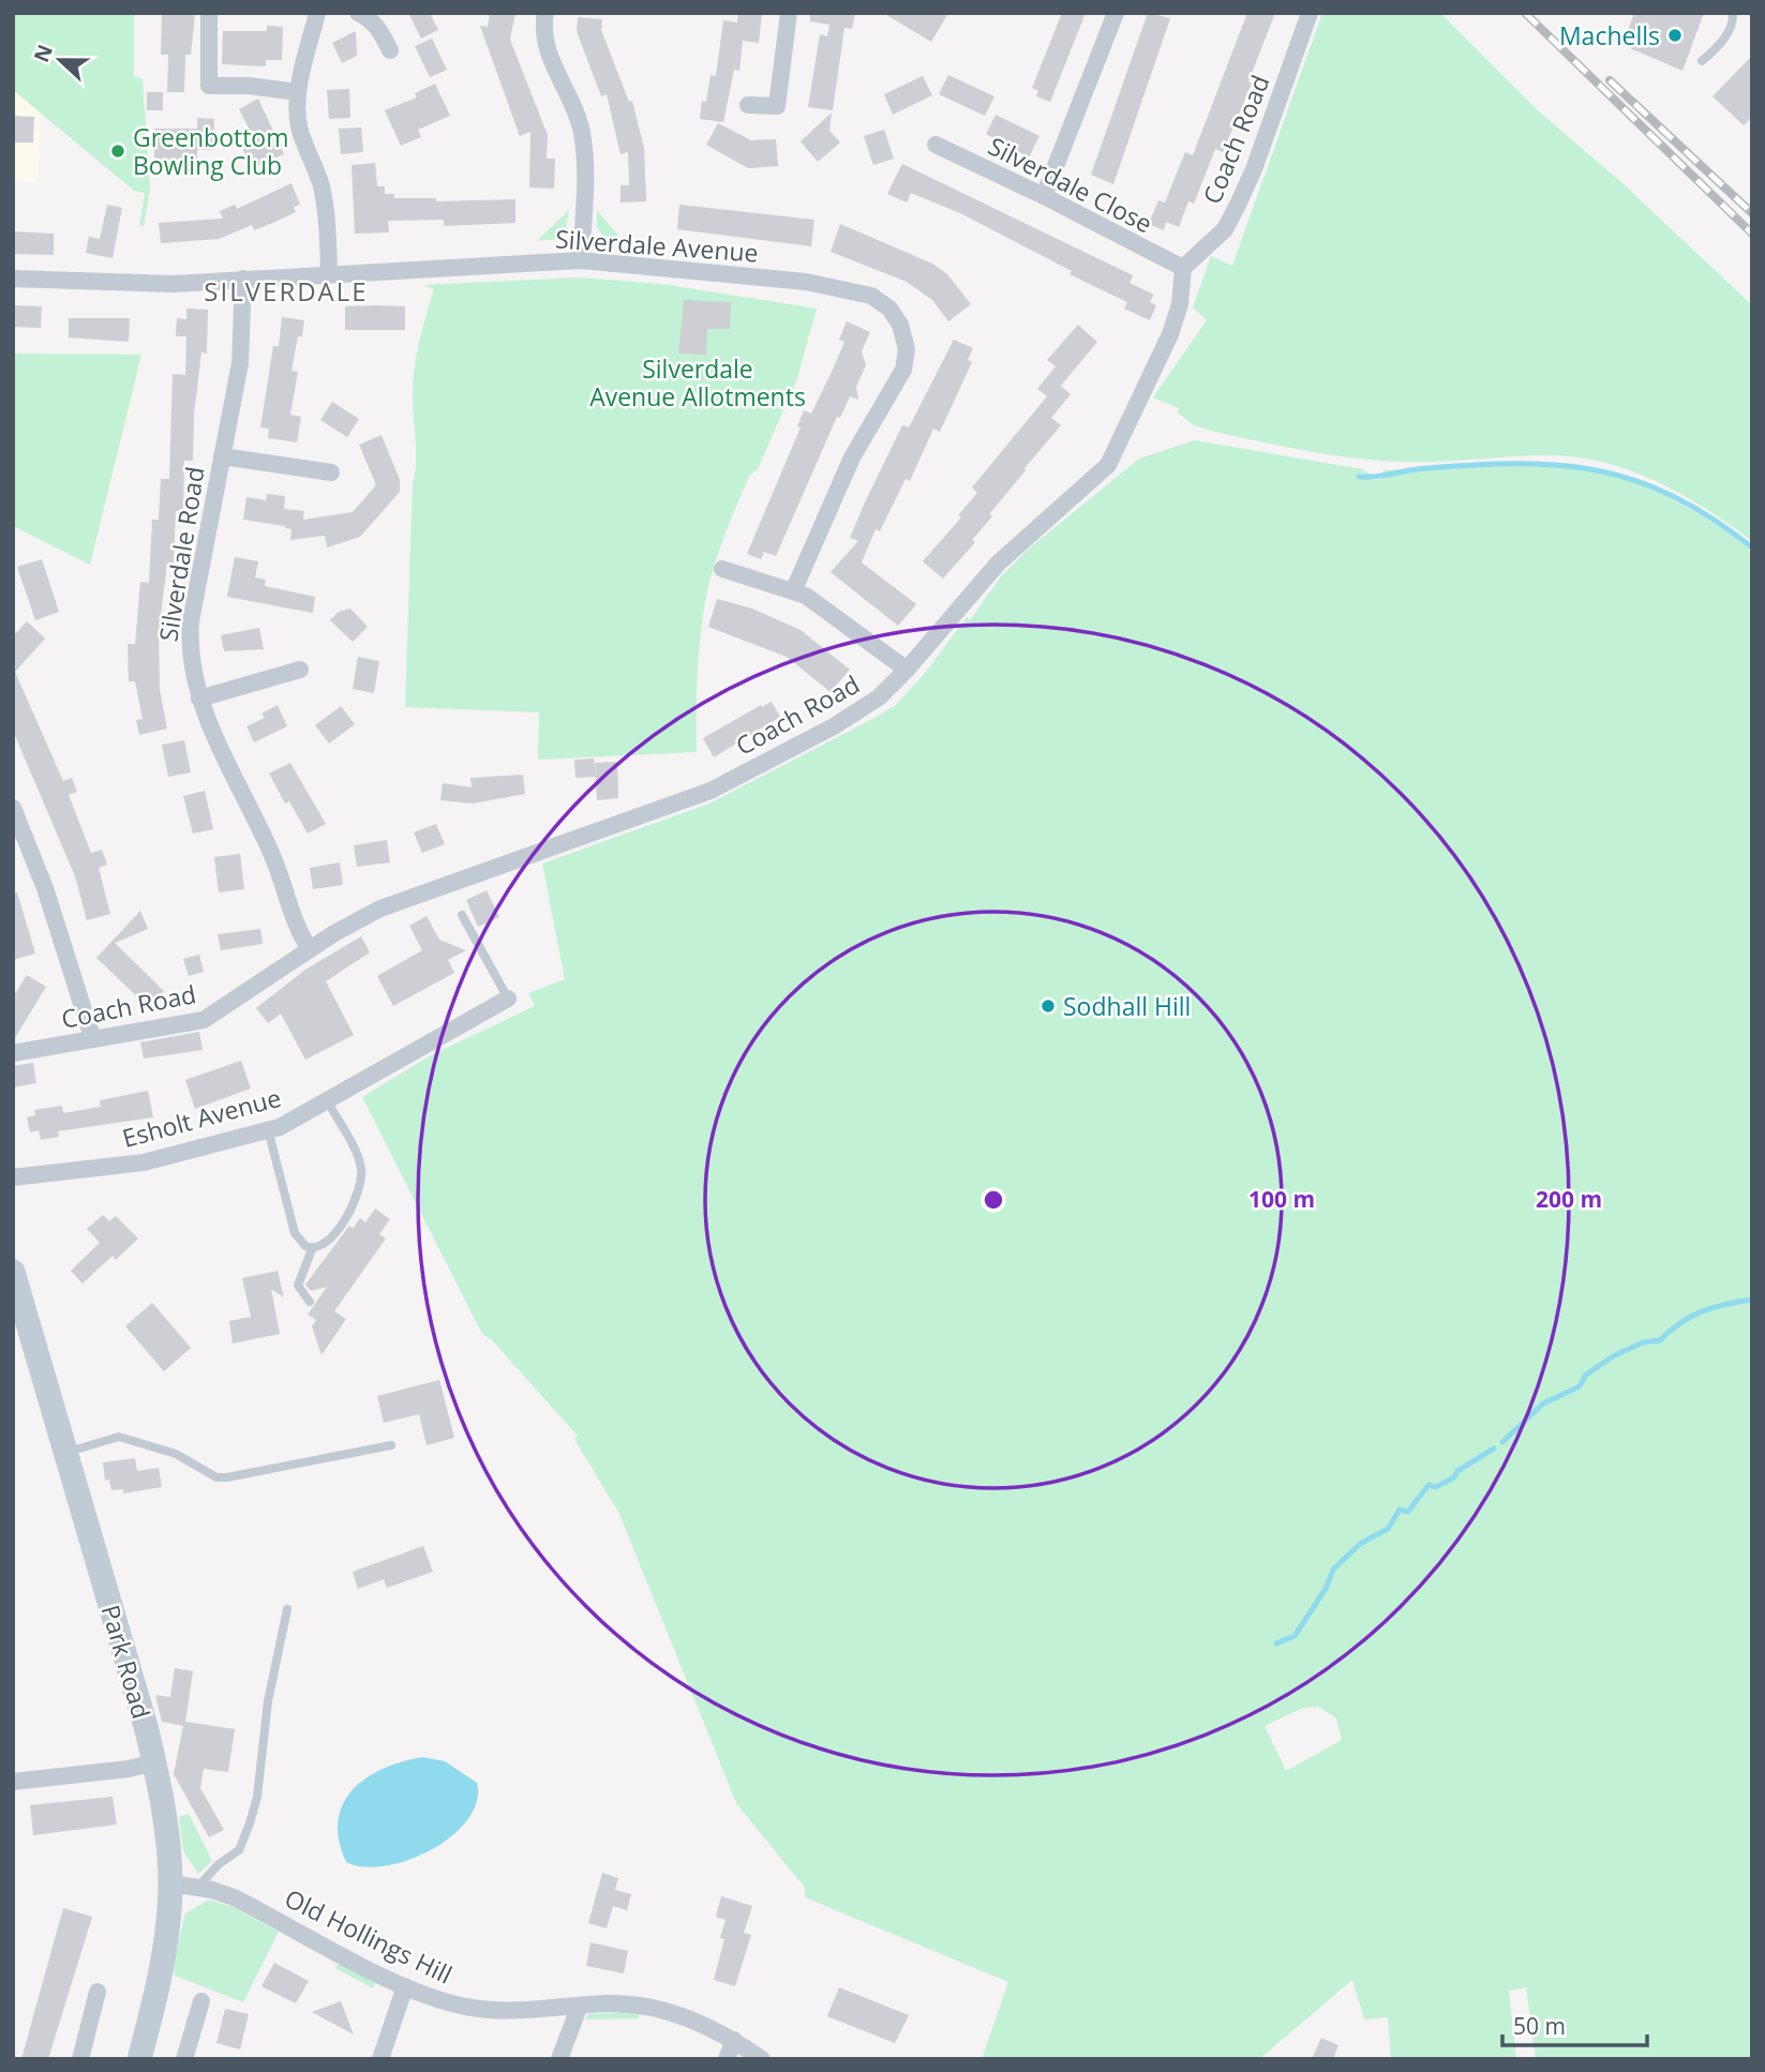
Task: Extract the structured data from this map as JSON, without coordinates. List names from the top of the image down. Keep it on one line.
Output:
{"streets":{"main road":["Park Road"],"street":["Coach Road","Silverdale Close","Silverdale Avenue","Silverdale Road","Esholt Avenue","Old Hollings Hill"]},"crossings":[["Coach Road","Silverdale Close"],["Coach Road","Silverdale Road"],["Silverdale Avenue","Silverdale Road"],["Park Road","Old Hollings Hill"]],"districts":["SILVERDALE"],"parks":["Silverdale Avenue Allotments"],"places":["Machells","Greenbottom Bowling Club","Sodhall Hill"],"scale_bar":"50 m","north":"left","rings":["100 m","200 m"]}
